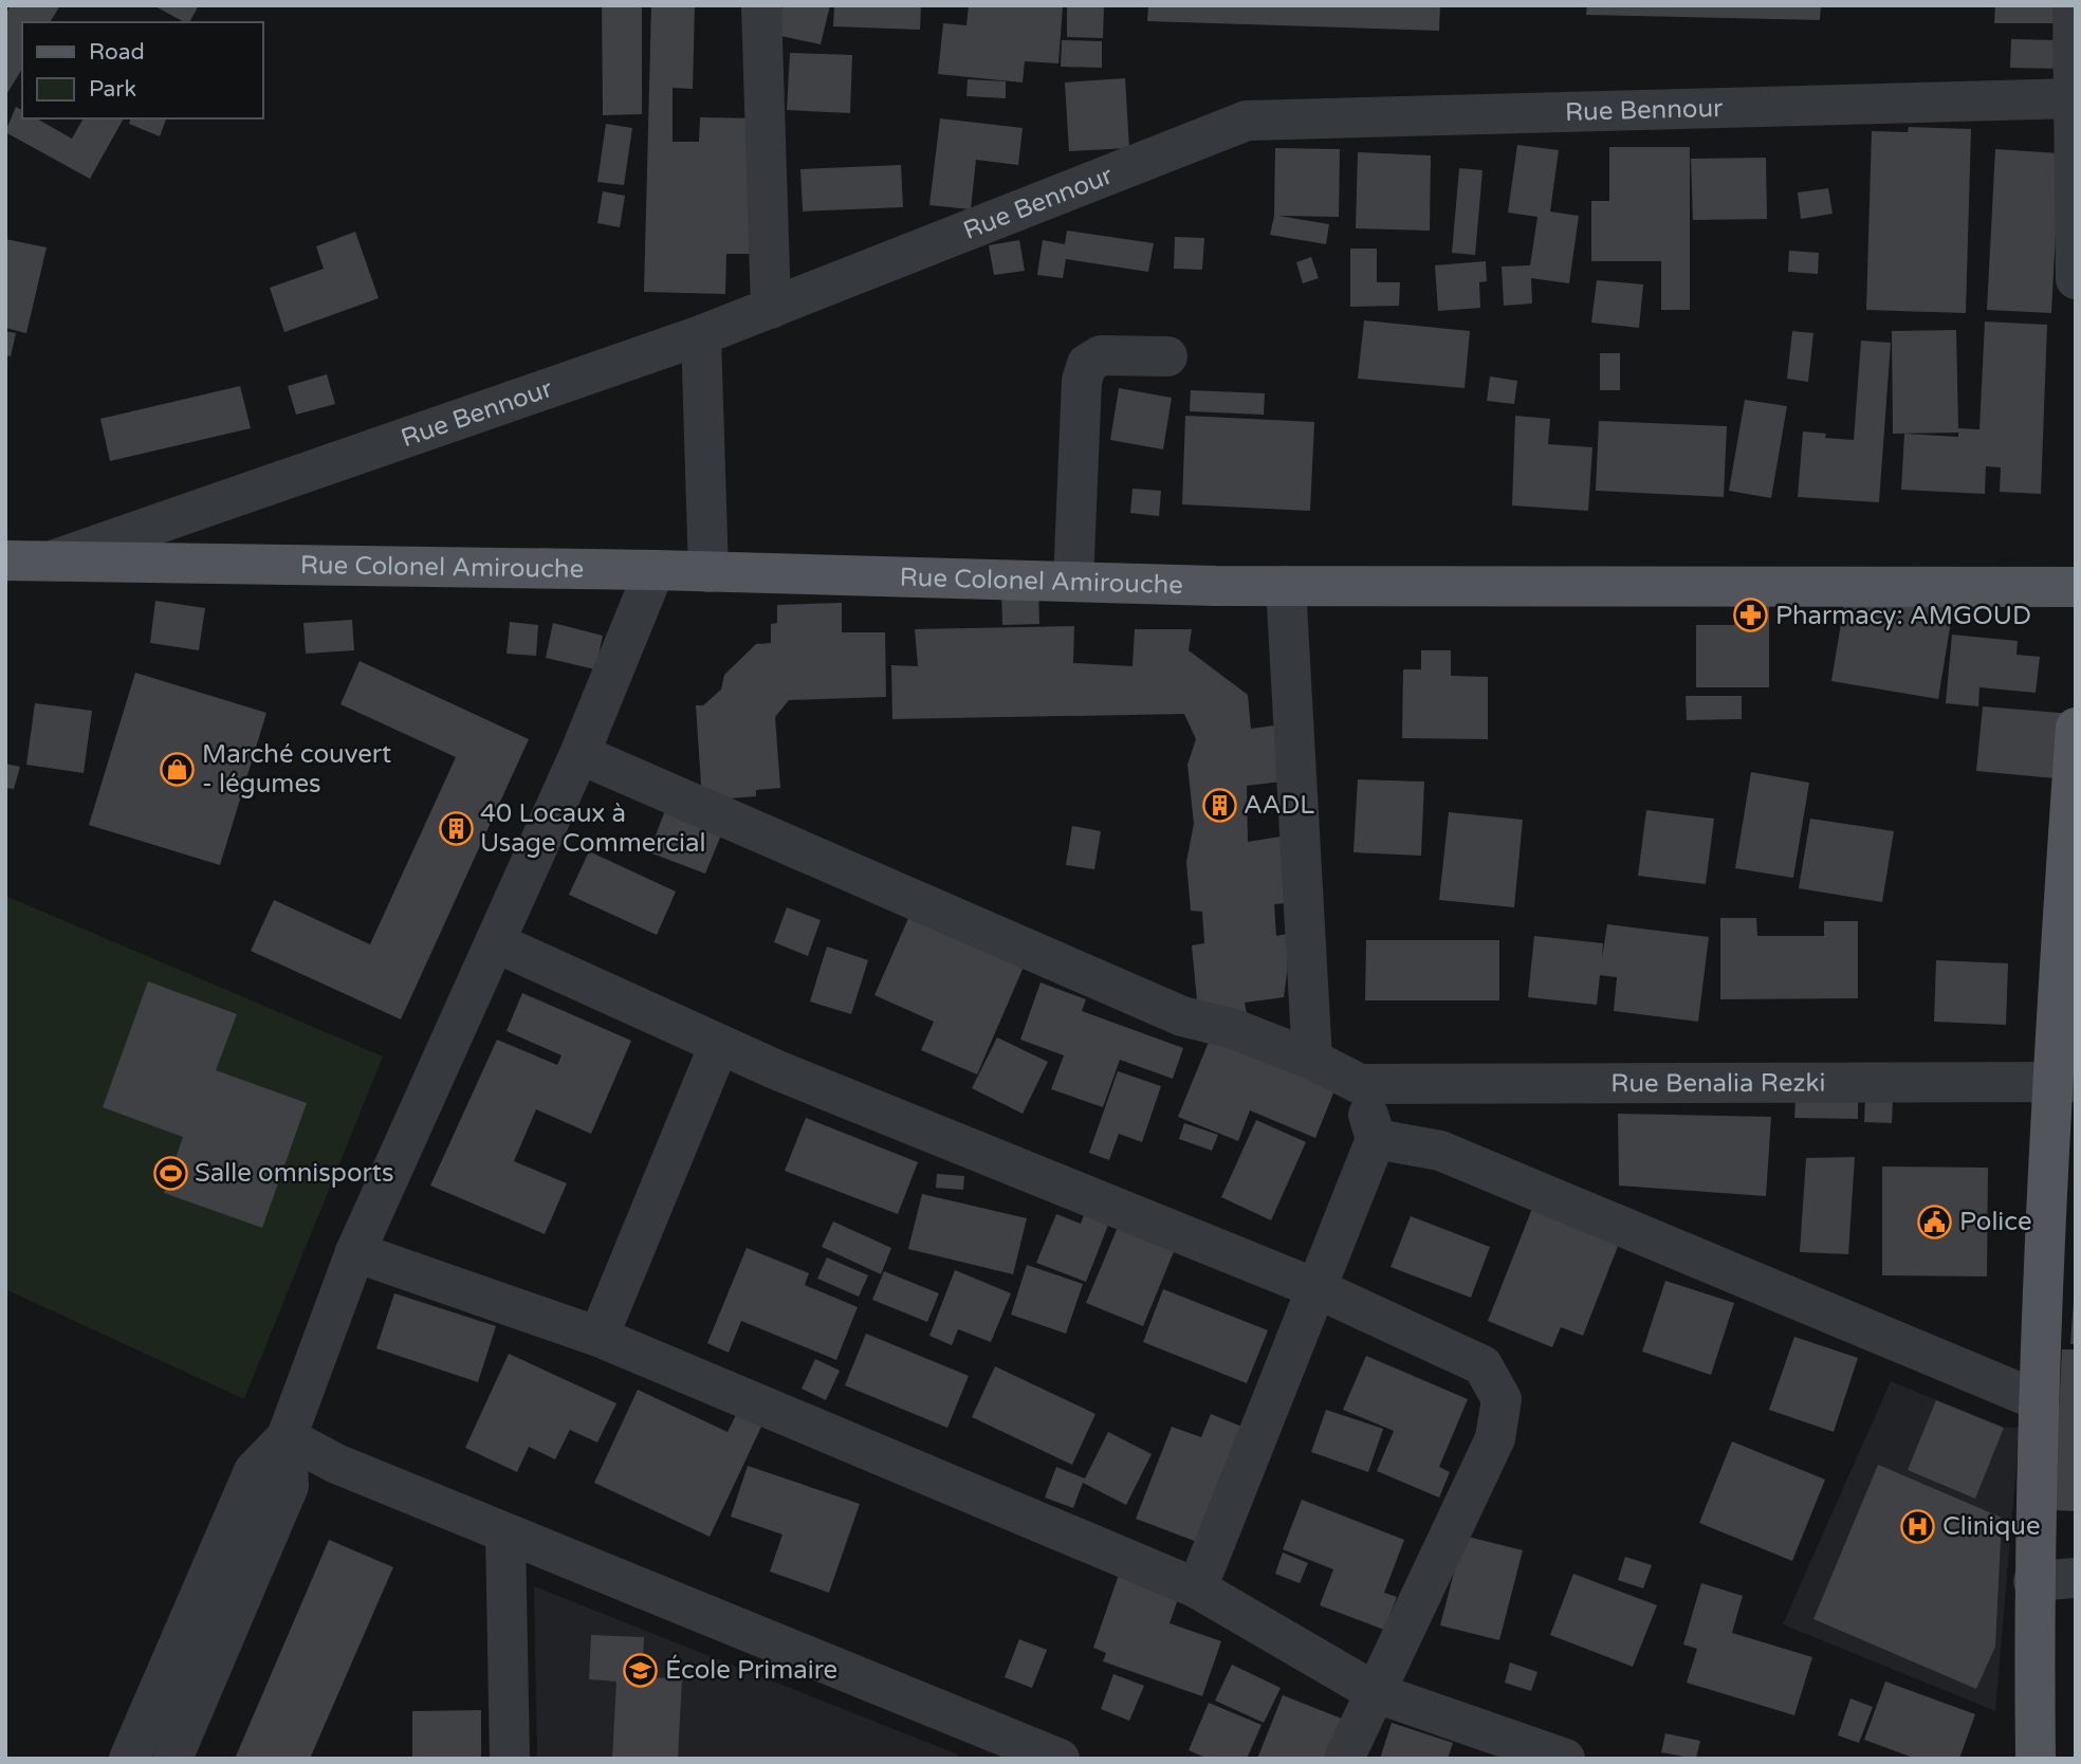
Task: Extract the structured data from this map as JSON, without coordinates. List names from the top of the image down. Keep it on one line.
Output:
{"streets":{"main road":["Rue Colonel Amirouche"],"street":["Rue Bennour","Rue Benalia Rezki"]},"crossings":[["Rue Bennour","Rue Colonel Amirouche"]],"places":{"pharmacy":["Pharmacy: AMGOUD"],"shop":["Marché couvert - légumes"],"building":["AADL","40 Locaux à Usage Commercial"],"sports":["Salle omnisports"],"public building":["Police"],"hospital":["Clinique"],"school or university":["École Primaire"]},"legend":["Road","Park"]}
